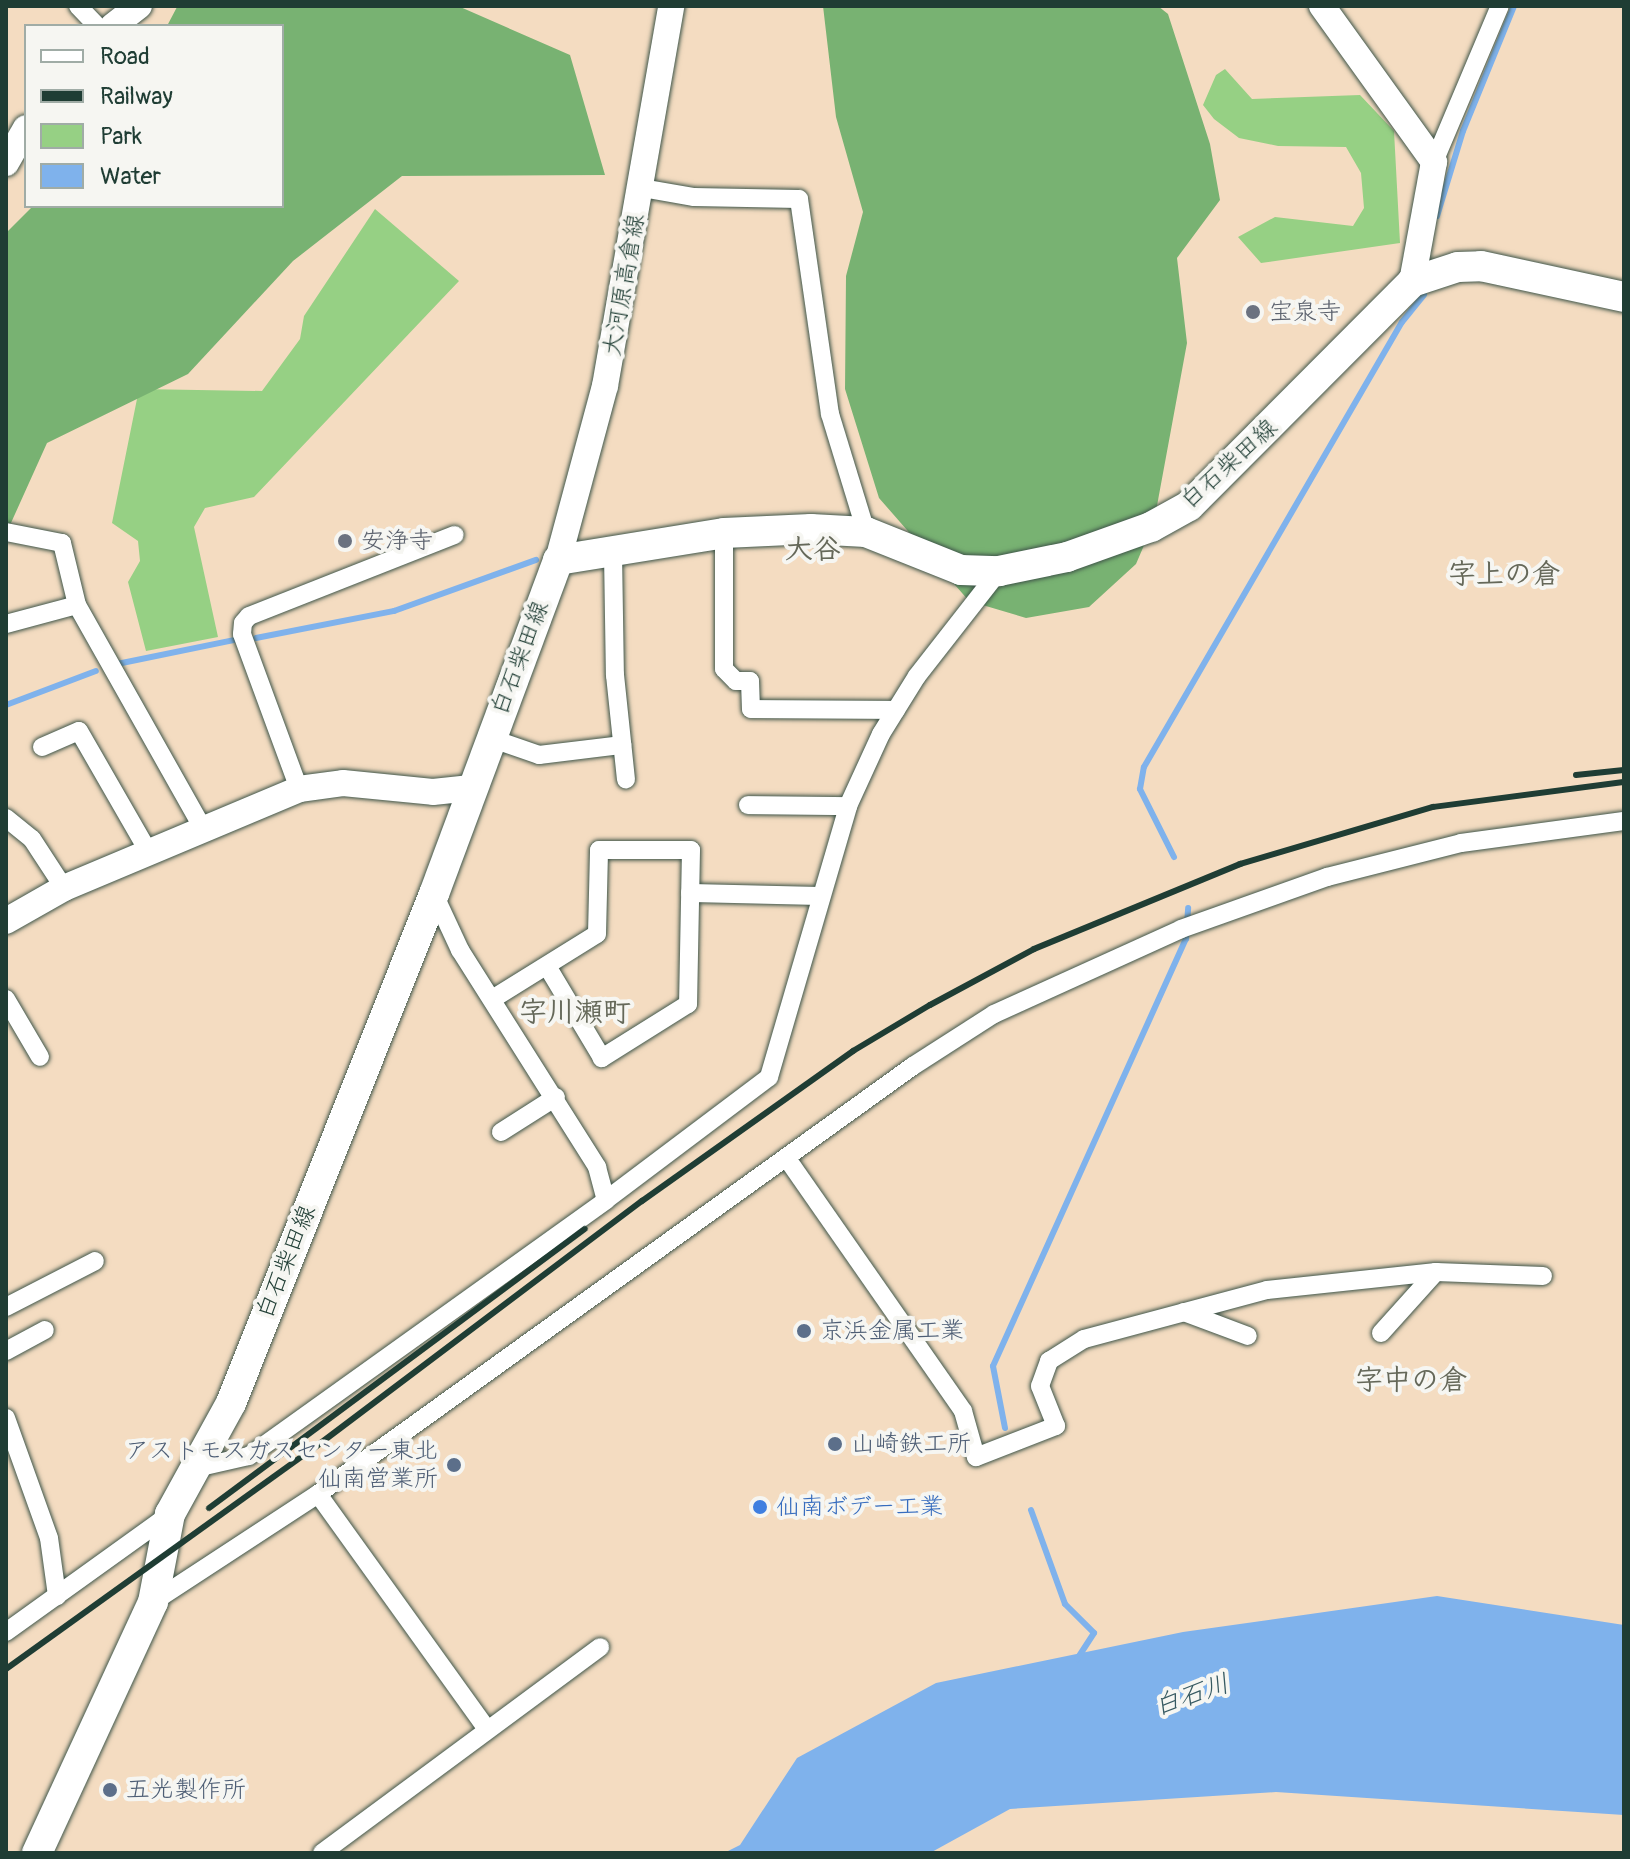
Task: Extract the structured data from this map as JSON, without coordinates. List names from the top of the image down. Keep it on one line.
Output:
{"streets":{"main road":["白石柴田線"],"street":["大河原高倉線"]},"crossings":[["大河原高倉線","白石柴田線"]],"districts":["大谷","字上の倉","字川瀬町","字中の倉"],"water":["白石川"],"places":["宝泉寺","安浄寺","京浜金属工業","山崎鉄工所","アストモスガスセンター東北 仙南営業所","仙南ボデー工業","五光製作所"],"legend":["Road","Railway","Park","Water"]}
